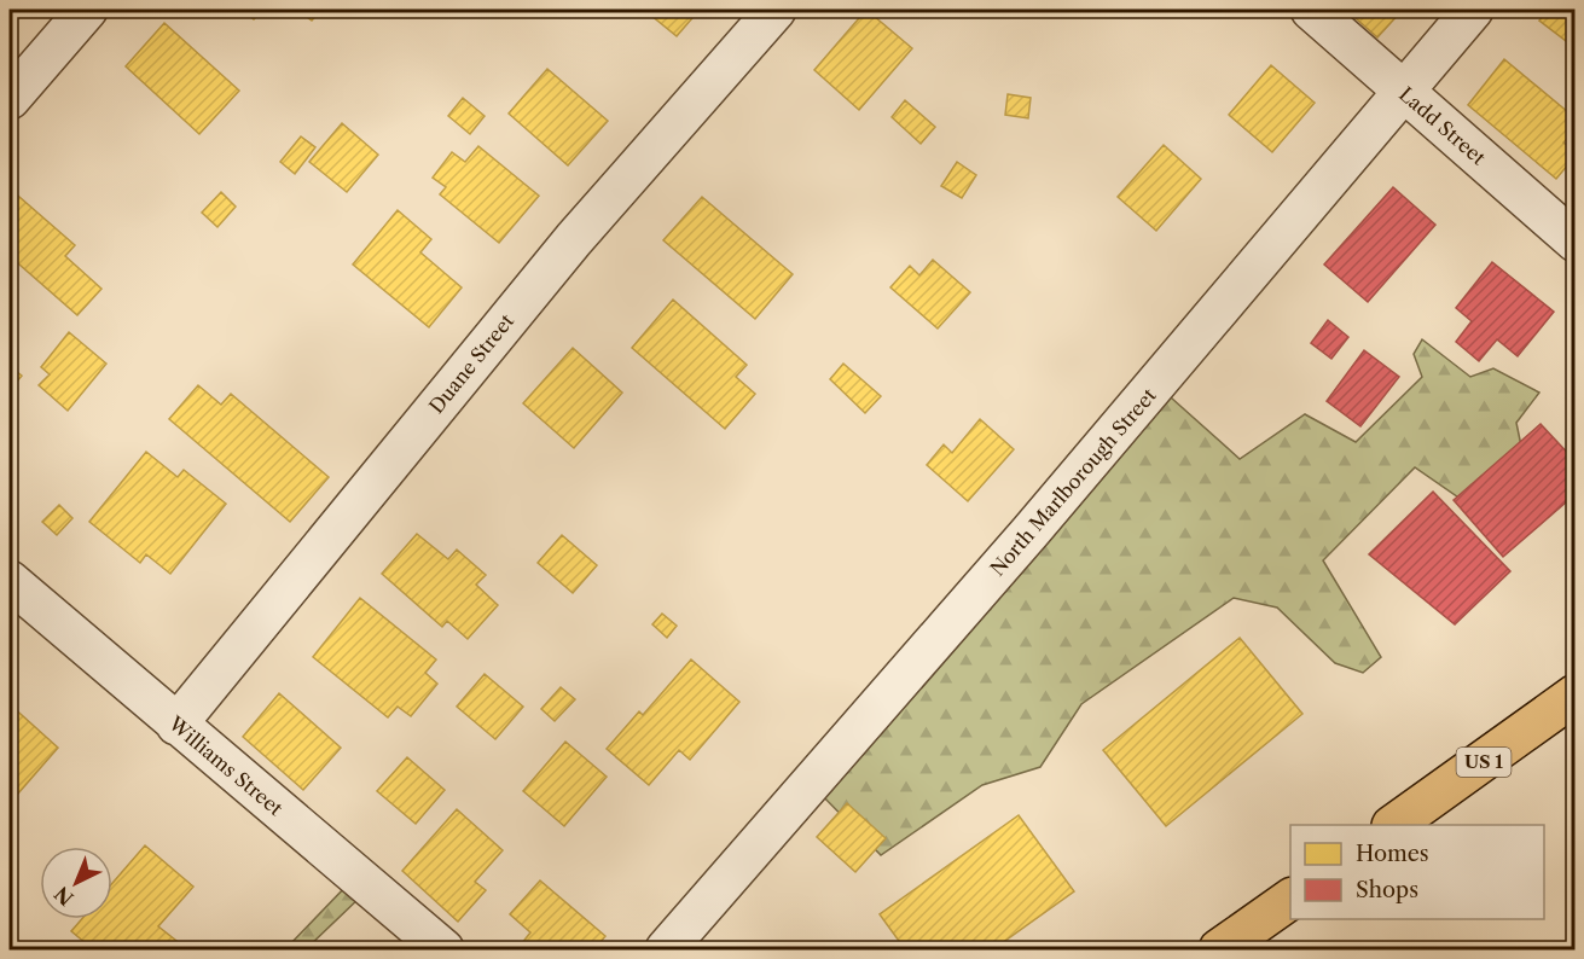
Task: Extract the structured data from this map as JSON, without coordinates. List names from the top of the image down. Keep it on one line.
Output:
{"streets":{"main road":["US 1"],"street":["Ladd Street","Duane Street","North Marlborough Street","Williams Street"]},"crossings":[["Ladd Street","North Marlborough Street"],["Duane Street","Williams Street"]],"legend":["Homes","Shops"],"north":"bottom left"}
